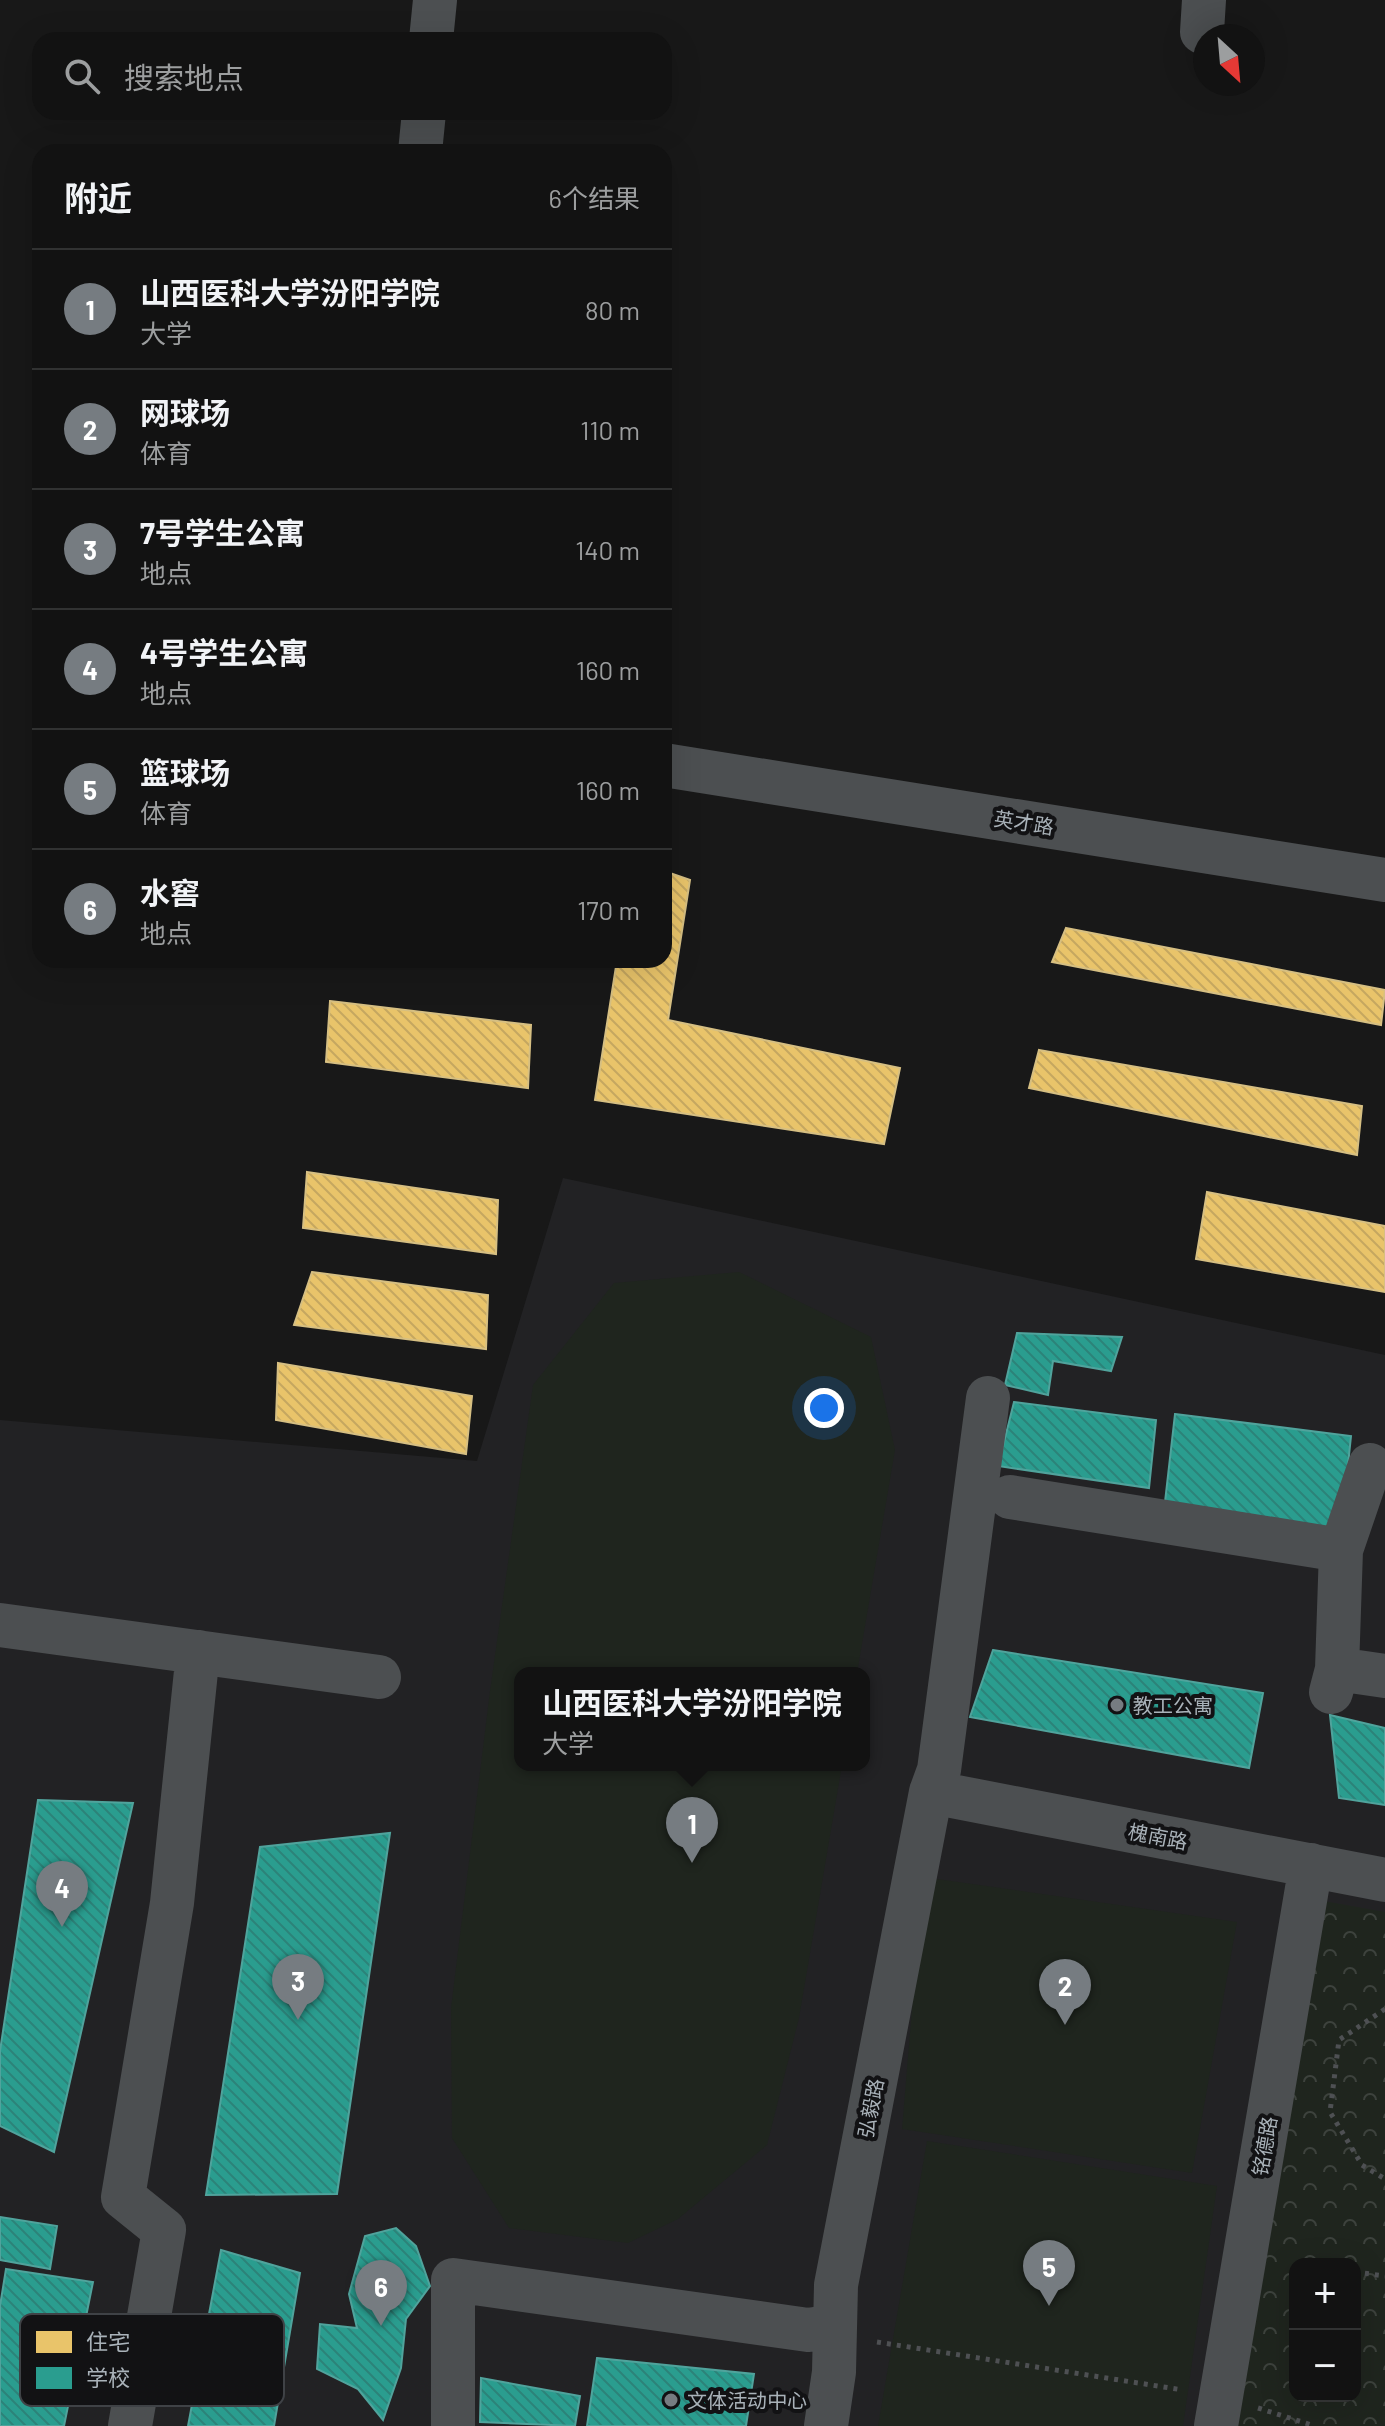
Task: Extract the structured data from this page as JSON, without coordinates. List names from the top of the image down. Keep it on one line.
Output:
{"streets":{"street":["英才路","槐南路","弘毅路","铭德路"]},"crossings":[["槐南路","弘毅路"],["槐南路","铭德路"]],"places":["教工公寓","文体活动中心"],"legend":["住宅","学校"],"north":"bottom right","page":{"search":"搜索地点","heading":["附近","6个结果"],"list":[{"mark":"1","name":"山西医科大学汾阳学院","note":"大学","value":"80 m"},{"mark":"2","name":"网球场","note":"体育","value":"110 m"},{"mark":"3","name":"7号学生公寓","note":"地点","value":"140 m"},{"mark":"4","name":"4号学生公寓","note":"地点","value":"160 m"},{"mark":"5","name":"篮球场","note":"体育","value":"160 m"},{"mark":"6","name":"水窖","note":"地点","value":"170 m"}],"popup":["山西医科大学汾阳学院","大学"],"pins":["1","4","3","2","5","6"],"map_buttons":["+","−"]}}
